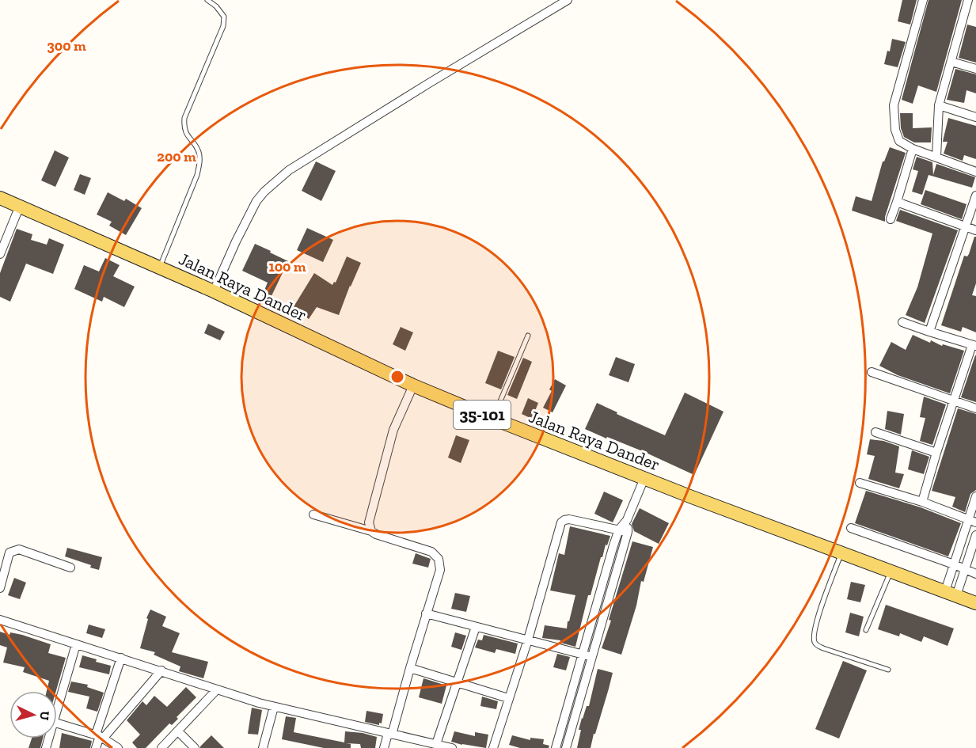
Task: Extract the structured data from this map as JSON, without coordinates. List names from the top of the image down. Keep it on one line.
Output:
{"streets":{"main road":["Jalan Raya Dander","35-101"]},"north":"right","rings":["300 m","200 m","100 m"]}
